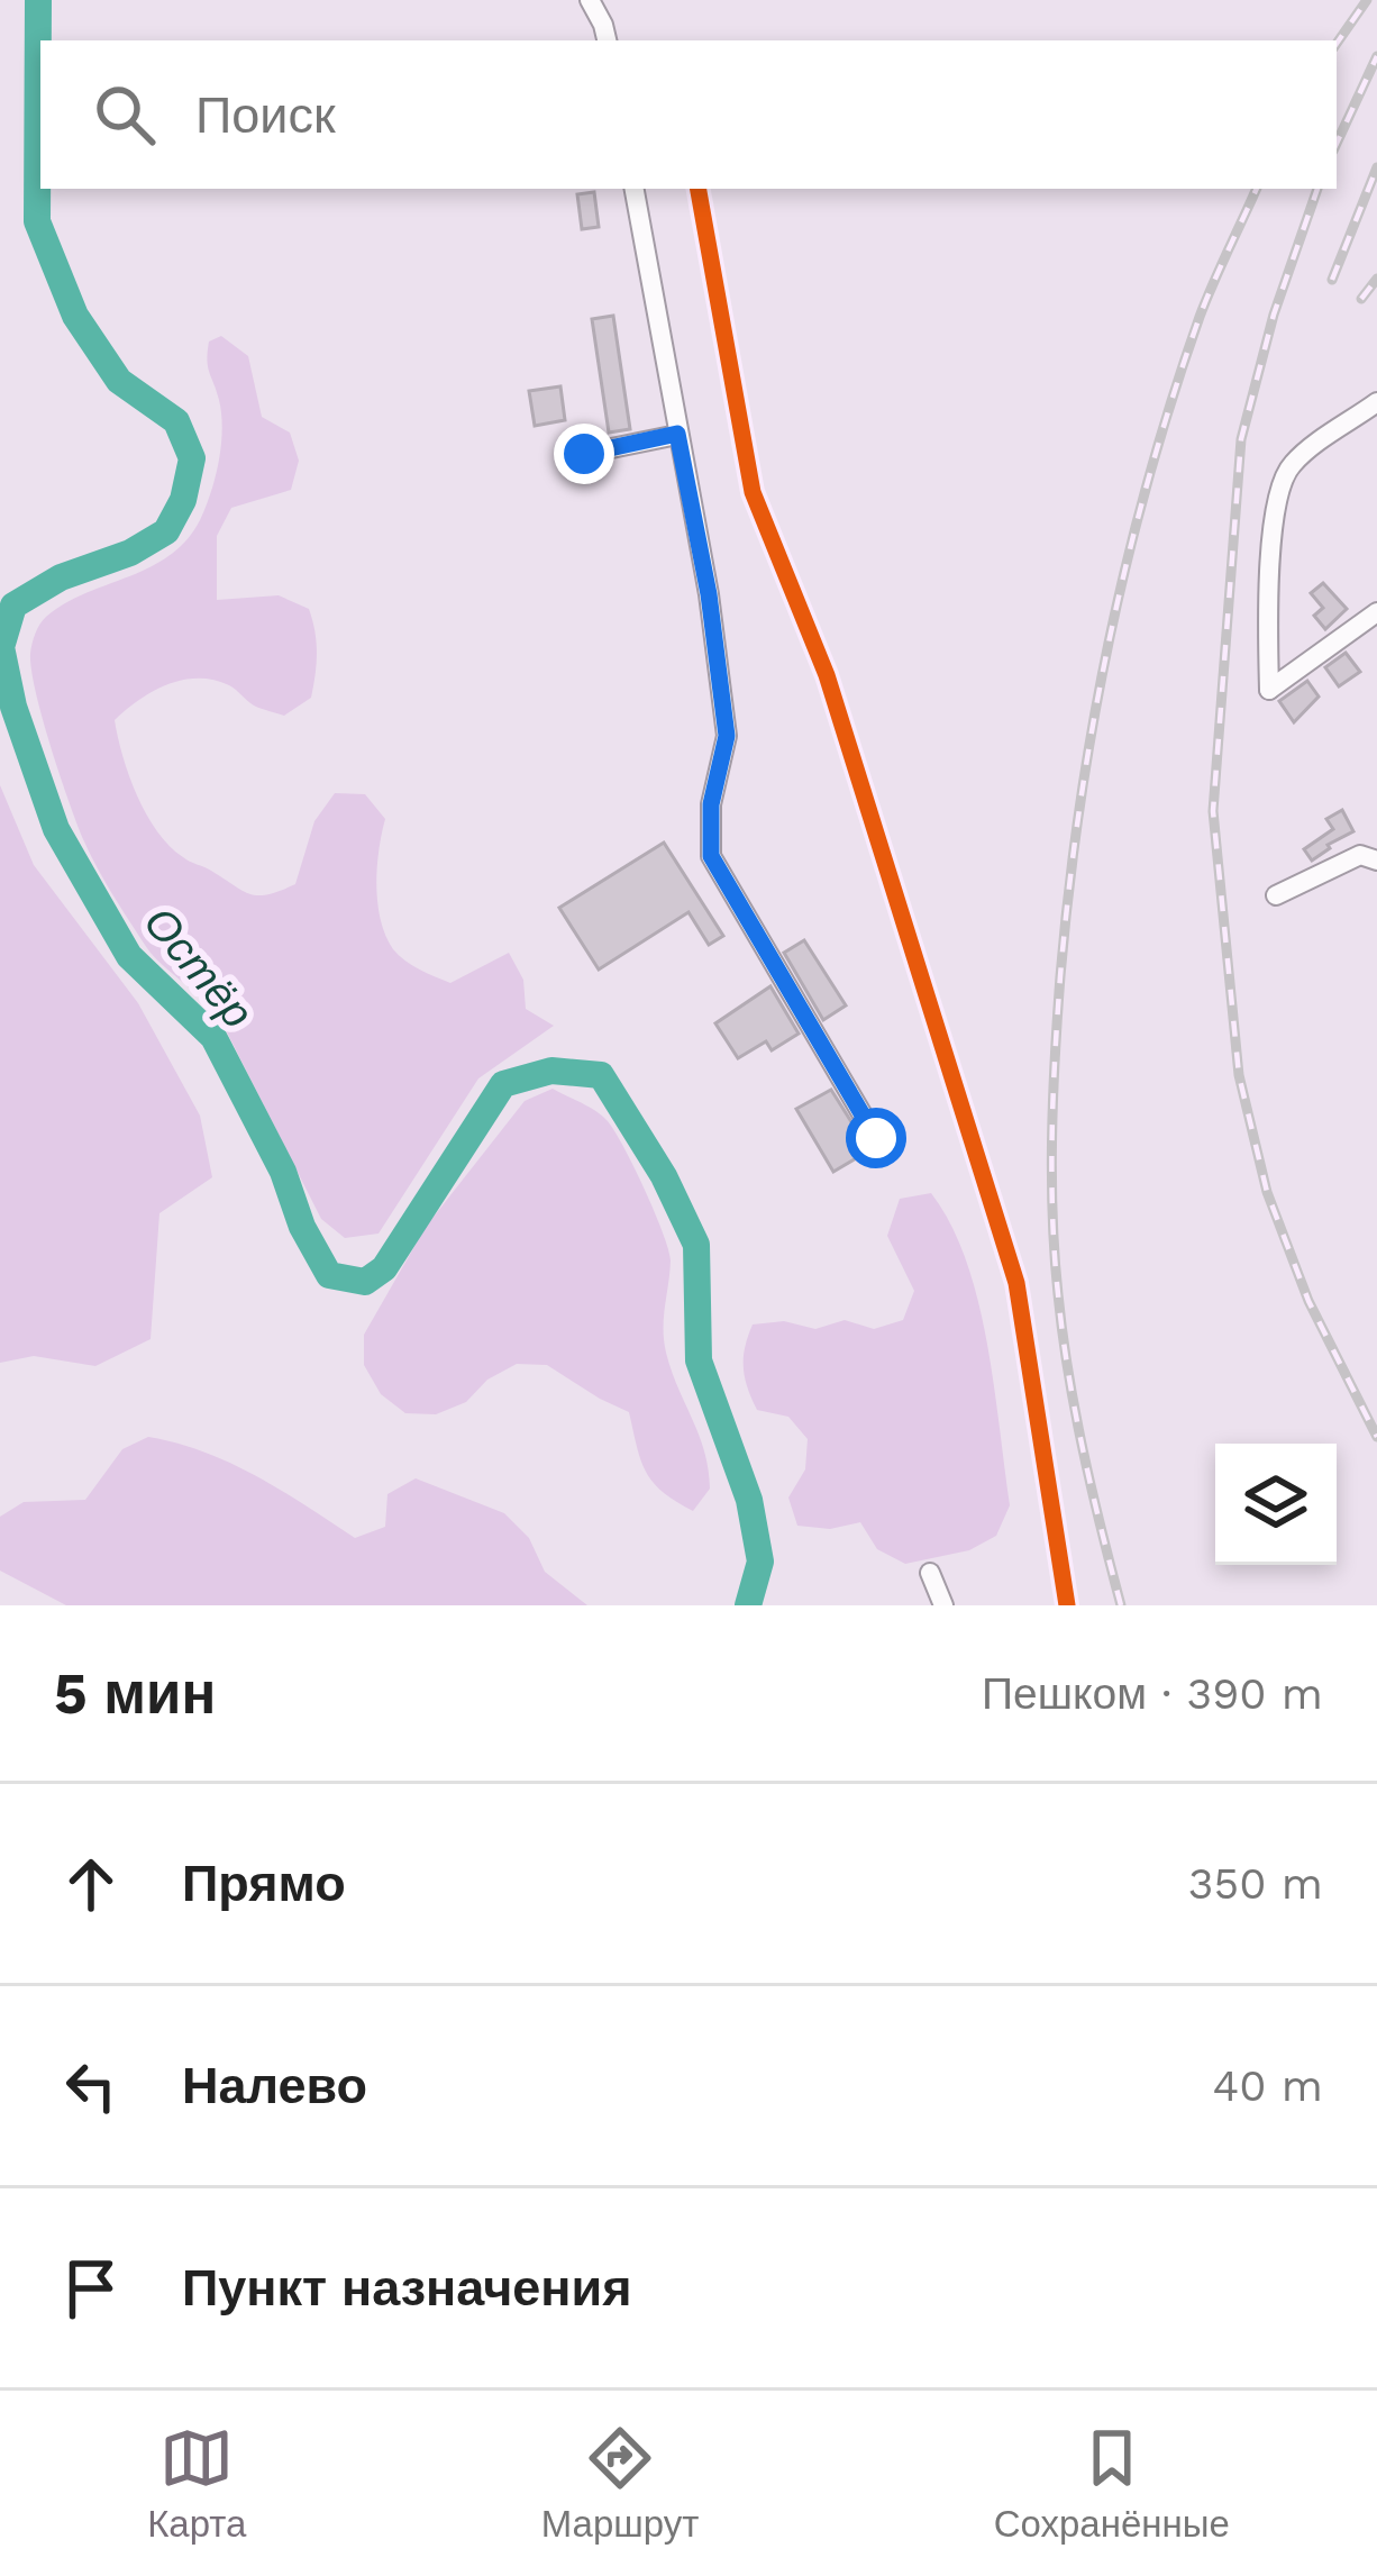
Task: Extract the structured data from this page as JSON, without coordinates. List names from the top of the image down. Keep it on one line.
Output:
{"water":["Остёр"],"page":{"search":"Поиск","heading":["5 мин","Пешком · 390 m"],"list":[["Прямо","350 m"],["Налево","40 m"],"Пункт назначения"],"nav":["Карта","Маршрут","Сохранённые"]}}
